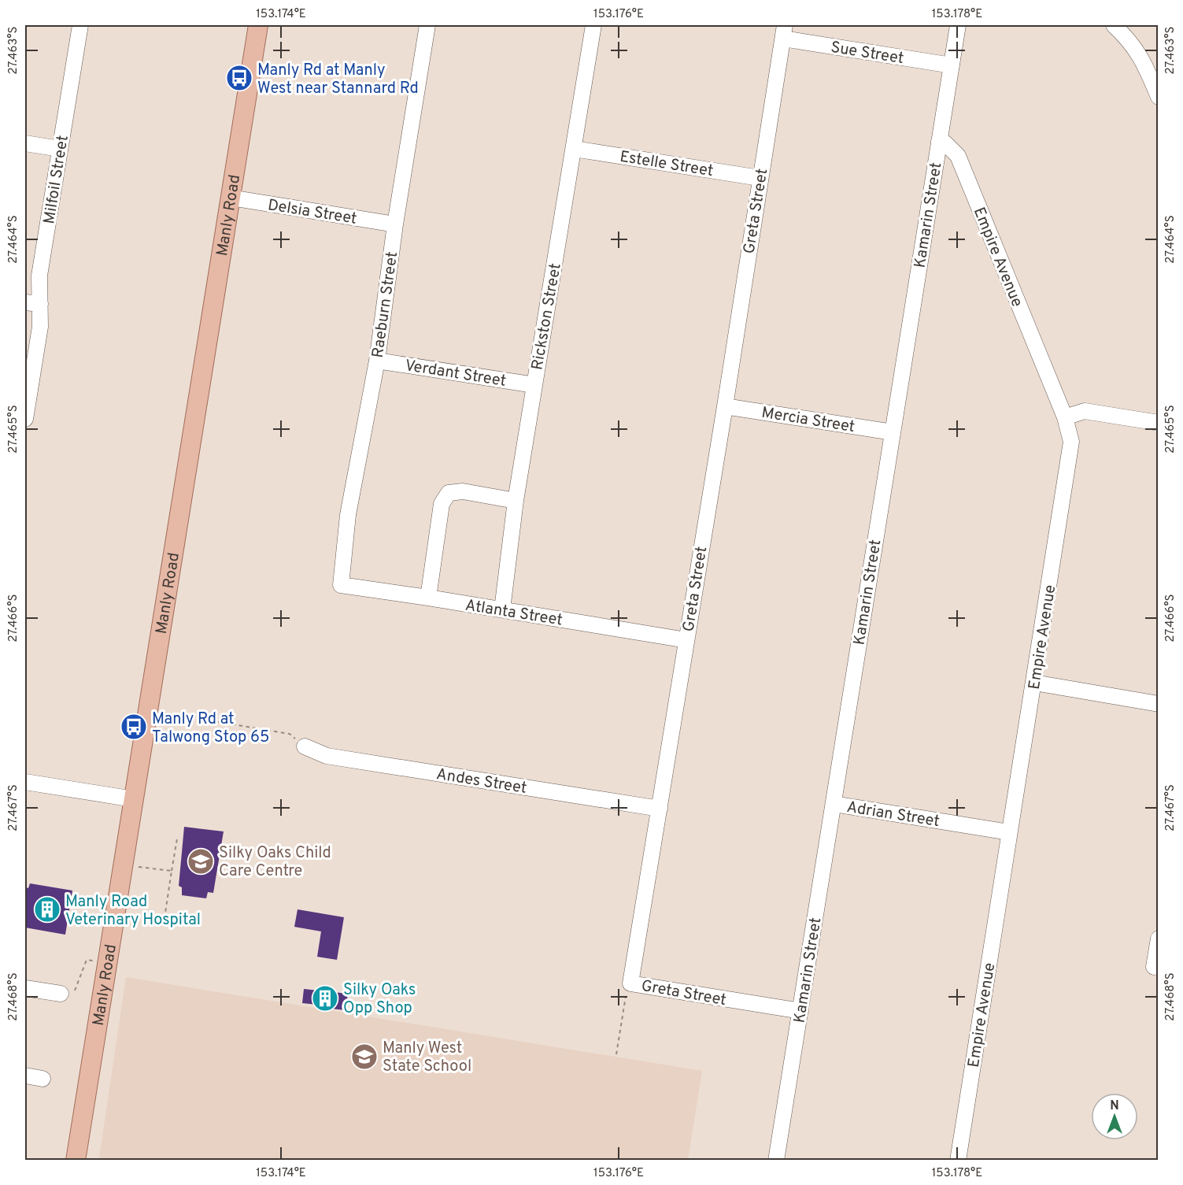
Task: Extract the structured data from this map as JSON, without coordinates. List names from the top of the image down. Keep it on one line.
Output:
{"streets":{"main road":["Manly Road"],"street":["Sue Street","Estelle Street","Milfoil Street","Delsia Street","Greta Street","Kamarin Street","Empire Avenue","Raeburn Street","Rickston Street","Verdant Street","Mercia Street","Atlanta Street","Andes Street","Adrian Street"]},"crossings":[["Sue Street","Greta Street"],["Sue Street","Kamarin Street"],["Estelle Street","Greta Street"],["Estelle Street","Rickston Street"],["Delsia Street","Manly Road"],["Delsia Street","Raeburn Street"],["Greta Street","Kamarin Street"],["Greta Street","Mercia Street"],["Greta Street","Atlanta Street"],["Greta Street","Andes Street"],["Kamarin Street","Empire Avenue"],["Kamarin Street","Mercia Street"],["Kamarin Street","Adrian Street"],["Empire Avenue","Adrian Street"],["Raeburn Street","Verdant Street"],["Raeburn Street","Atlanta Street"],["Rickston Street","Verdant Street"],["Rickston Street","Atlanta Street"]],"places":{"bus stop":["Manly Rd at Manly West near Stannard Rd","Manly Rd at Talwong Stop 65"],"school or university":["Silky Oaks Child Care Centre","Manly West State School"],"building":["Manly Road Veterinary Hospital","Silky Oaks Opp Shop"]},"north":"top","coordinates":["153.174°E","153.176°E","153.178°E","27.463°S","27.464°S","27.465°S","27.466°S","27.467°S","27.468°S"]}
